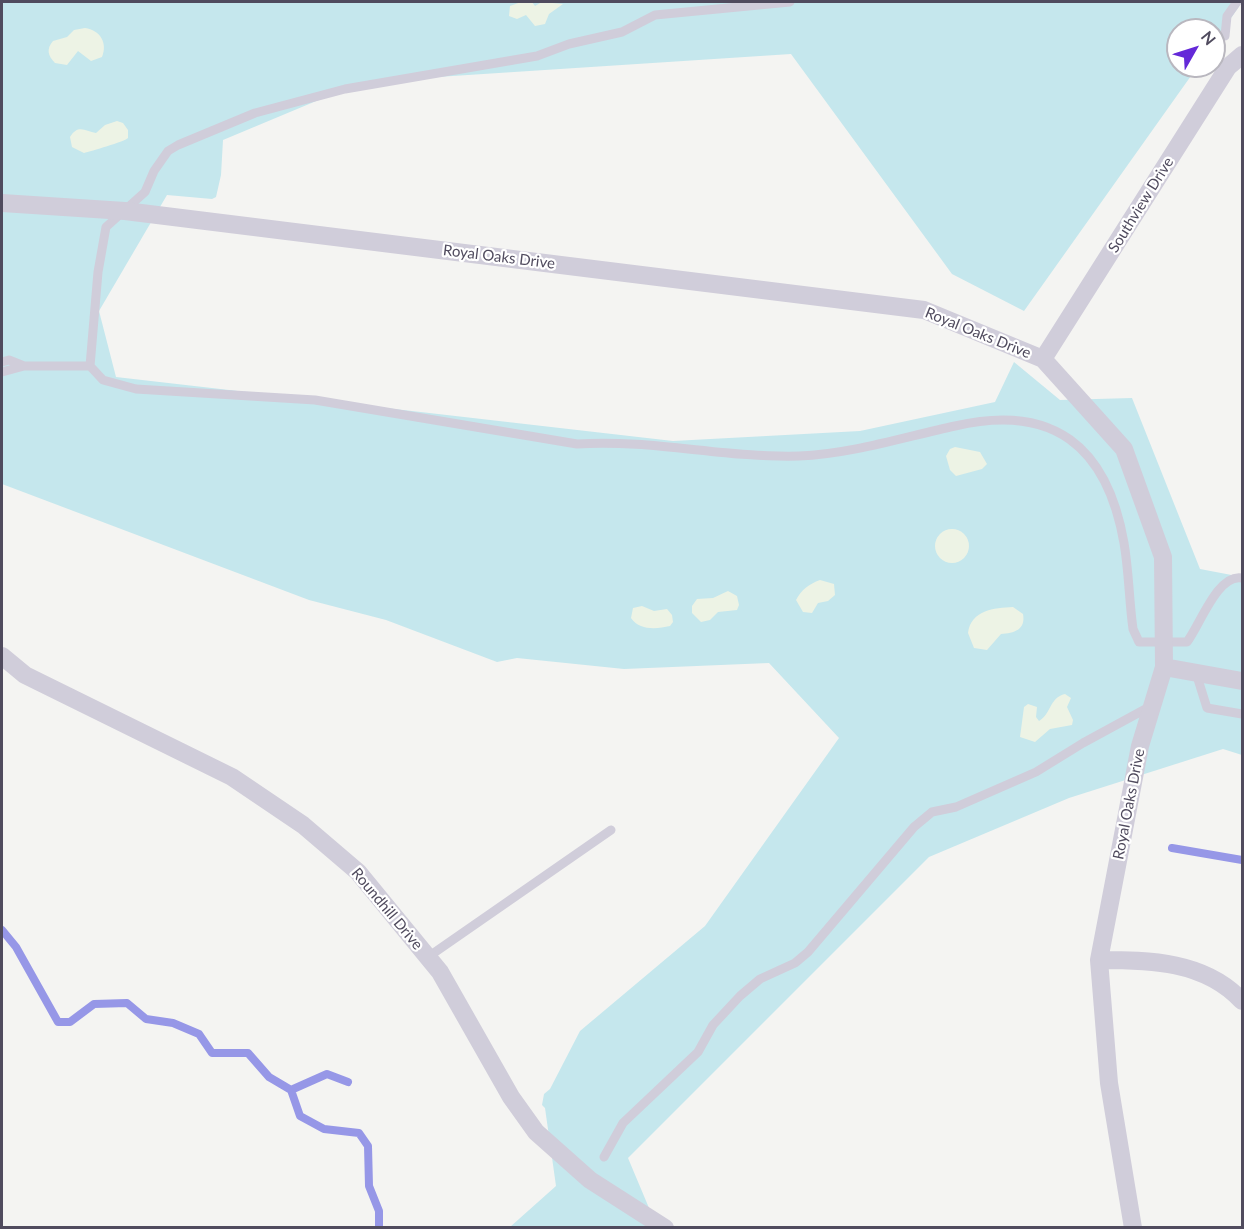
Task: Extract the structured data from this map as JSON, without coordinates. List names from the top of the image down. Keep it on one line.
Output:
{"streets":{"street":["Southview Drive","Royal Oaks Drive","Roundhill Drive"]},"crossings":[["Southview Drive","Royal Oaks Drive"]],"north":"top right"}
